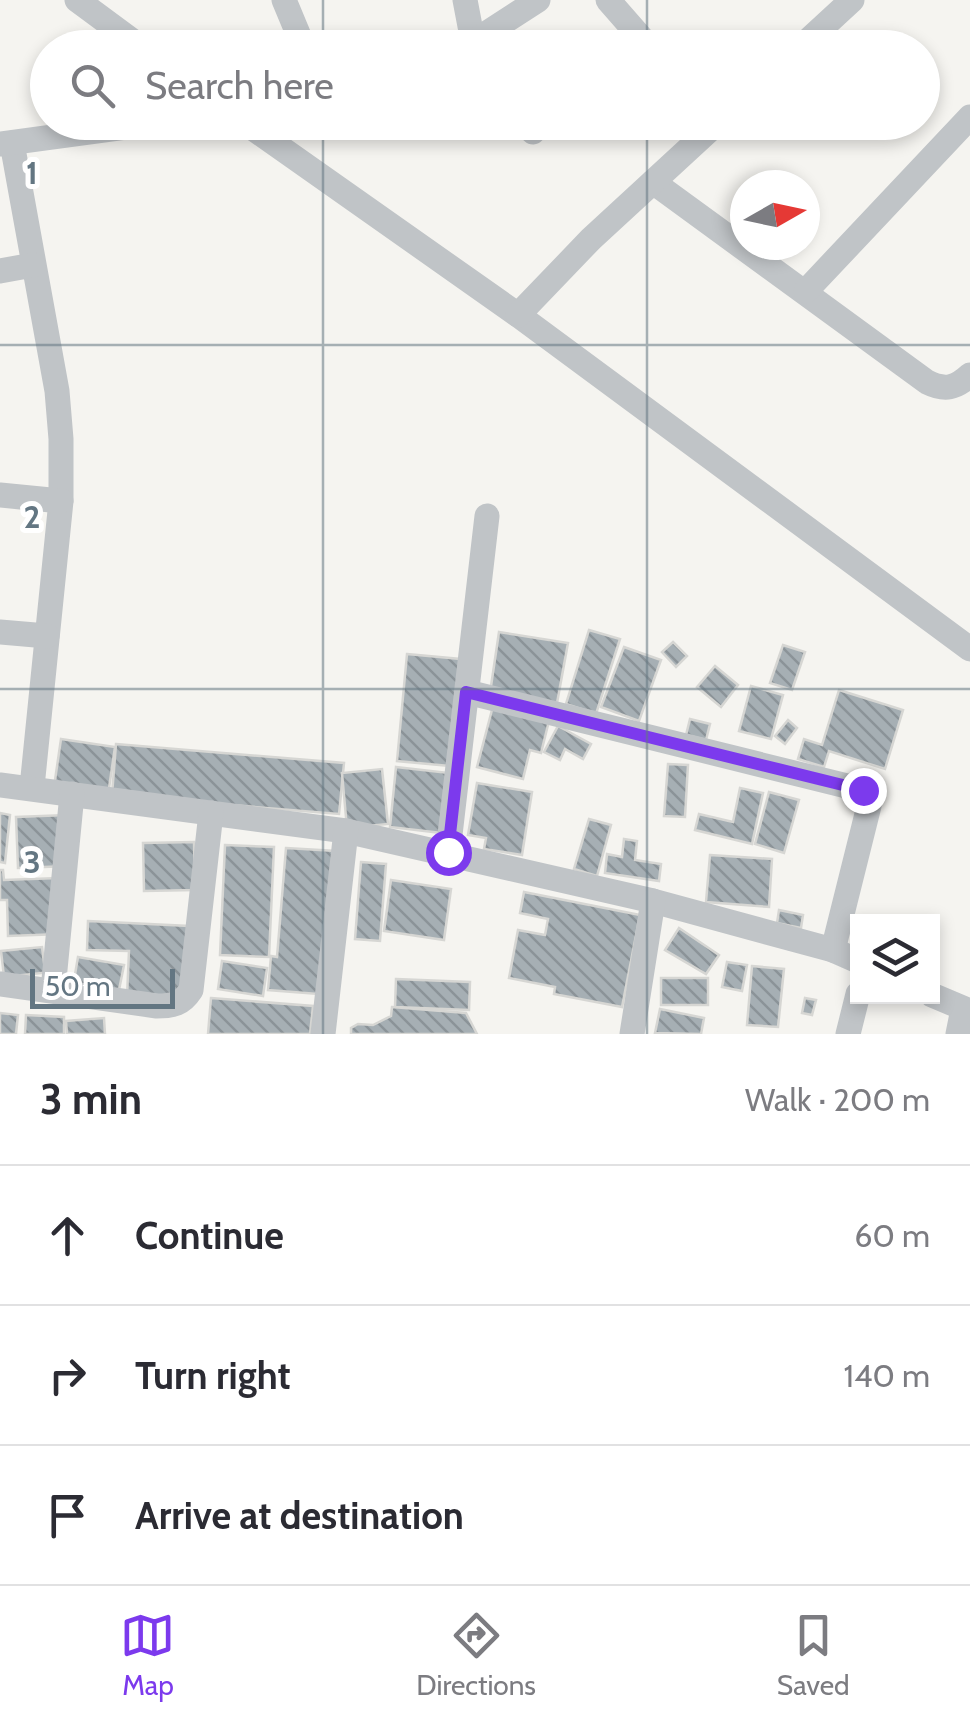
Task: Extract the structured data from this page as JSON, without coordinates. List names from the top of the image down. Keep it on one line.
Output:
{"scale_bar":"50 m","north":"right","page":{"search":"Search here","scale":"50 m","heading":["3 min","Walk · 200 m"],"list":[["Continue","60 m"],["Turn right","140 m"],"Arrive at destination"],"nav":["Map","Directions","Saved"]},"grid":{"rows":["1","2","3"]}}
